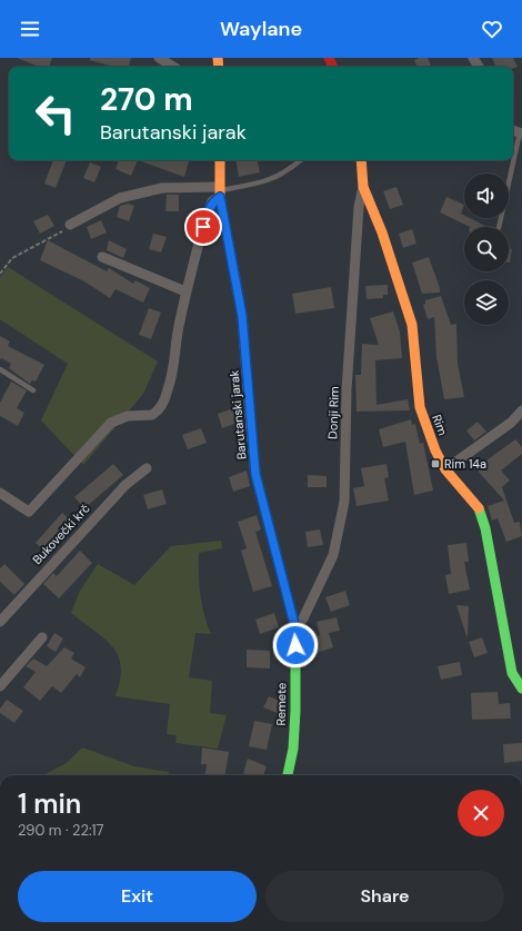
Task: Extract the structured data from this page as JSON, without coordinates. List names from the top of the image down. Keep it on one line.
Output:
{"streets":{"street":["Donji Rim","Barutanski jarak","Rim","Bukovečki krč","Remete"]},"crossings":[["Donji Rim","Barutanski jarak"],["Donji Rim","Rim"],["Donji Rim","Remete"],["Barutanski jarak","Remete"]],"places":{"transit":["Rim 14a"]},"page":{"header":"Waylane","turn":["270 m","Barutanski jarak"],"heading":["1 min","290 m · 22:17"],"buttons":["Exit","Share"]}}
